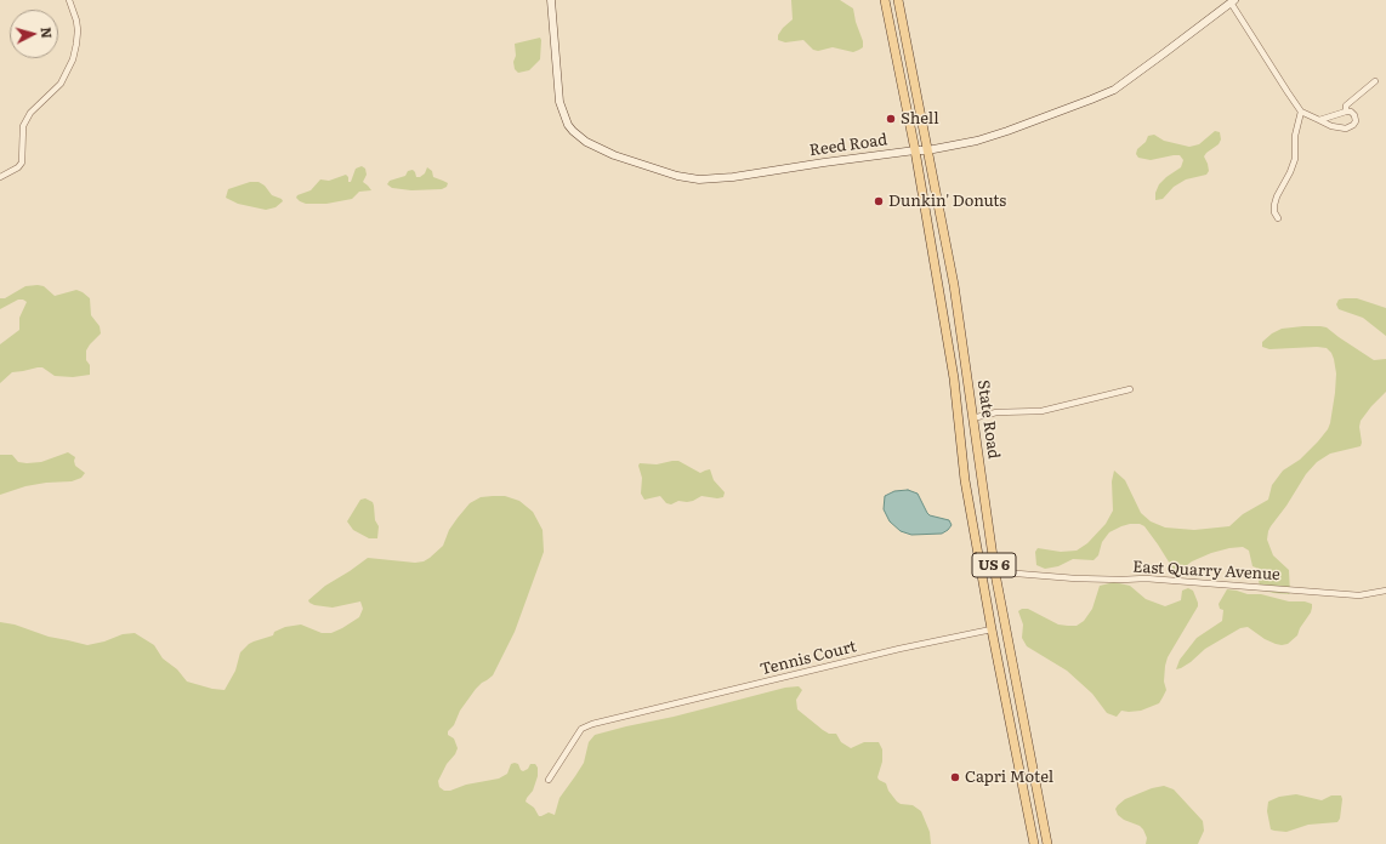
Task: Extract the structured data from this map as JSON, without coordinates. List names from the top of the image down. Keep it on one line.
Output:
{"streets":{"main road":["State Road","US 6"],"street":["Reed Road","East Quarry Avenue","Tennis Court"]},"crossings":[["Reed Road","State Road"],["State Road","East Quarry Avenue"],["State Road","Tennis Court"]],"places":["Shell","Dunkin' Donuts","Capri Motel"],"north":"right"}
